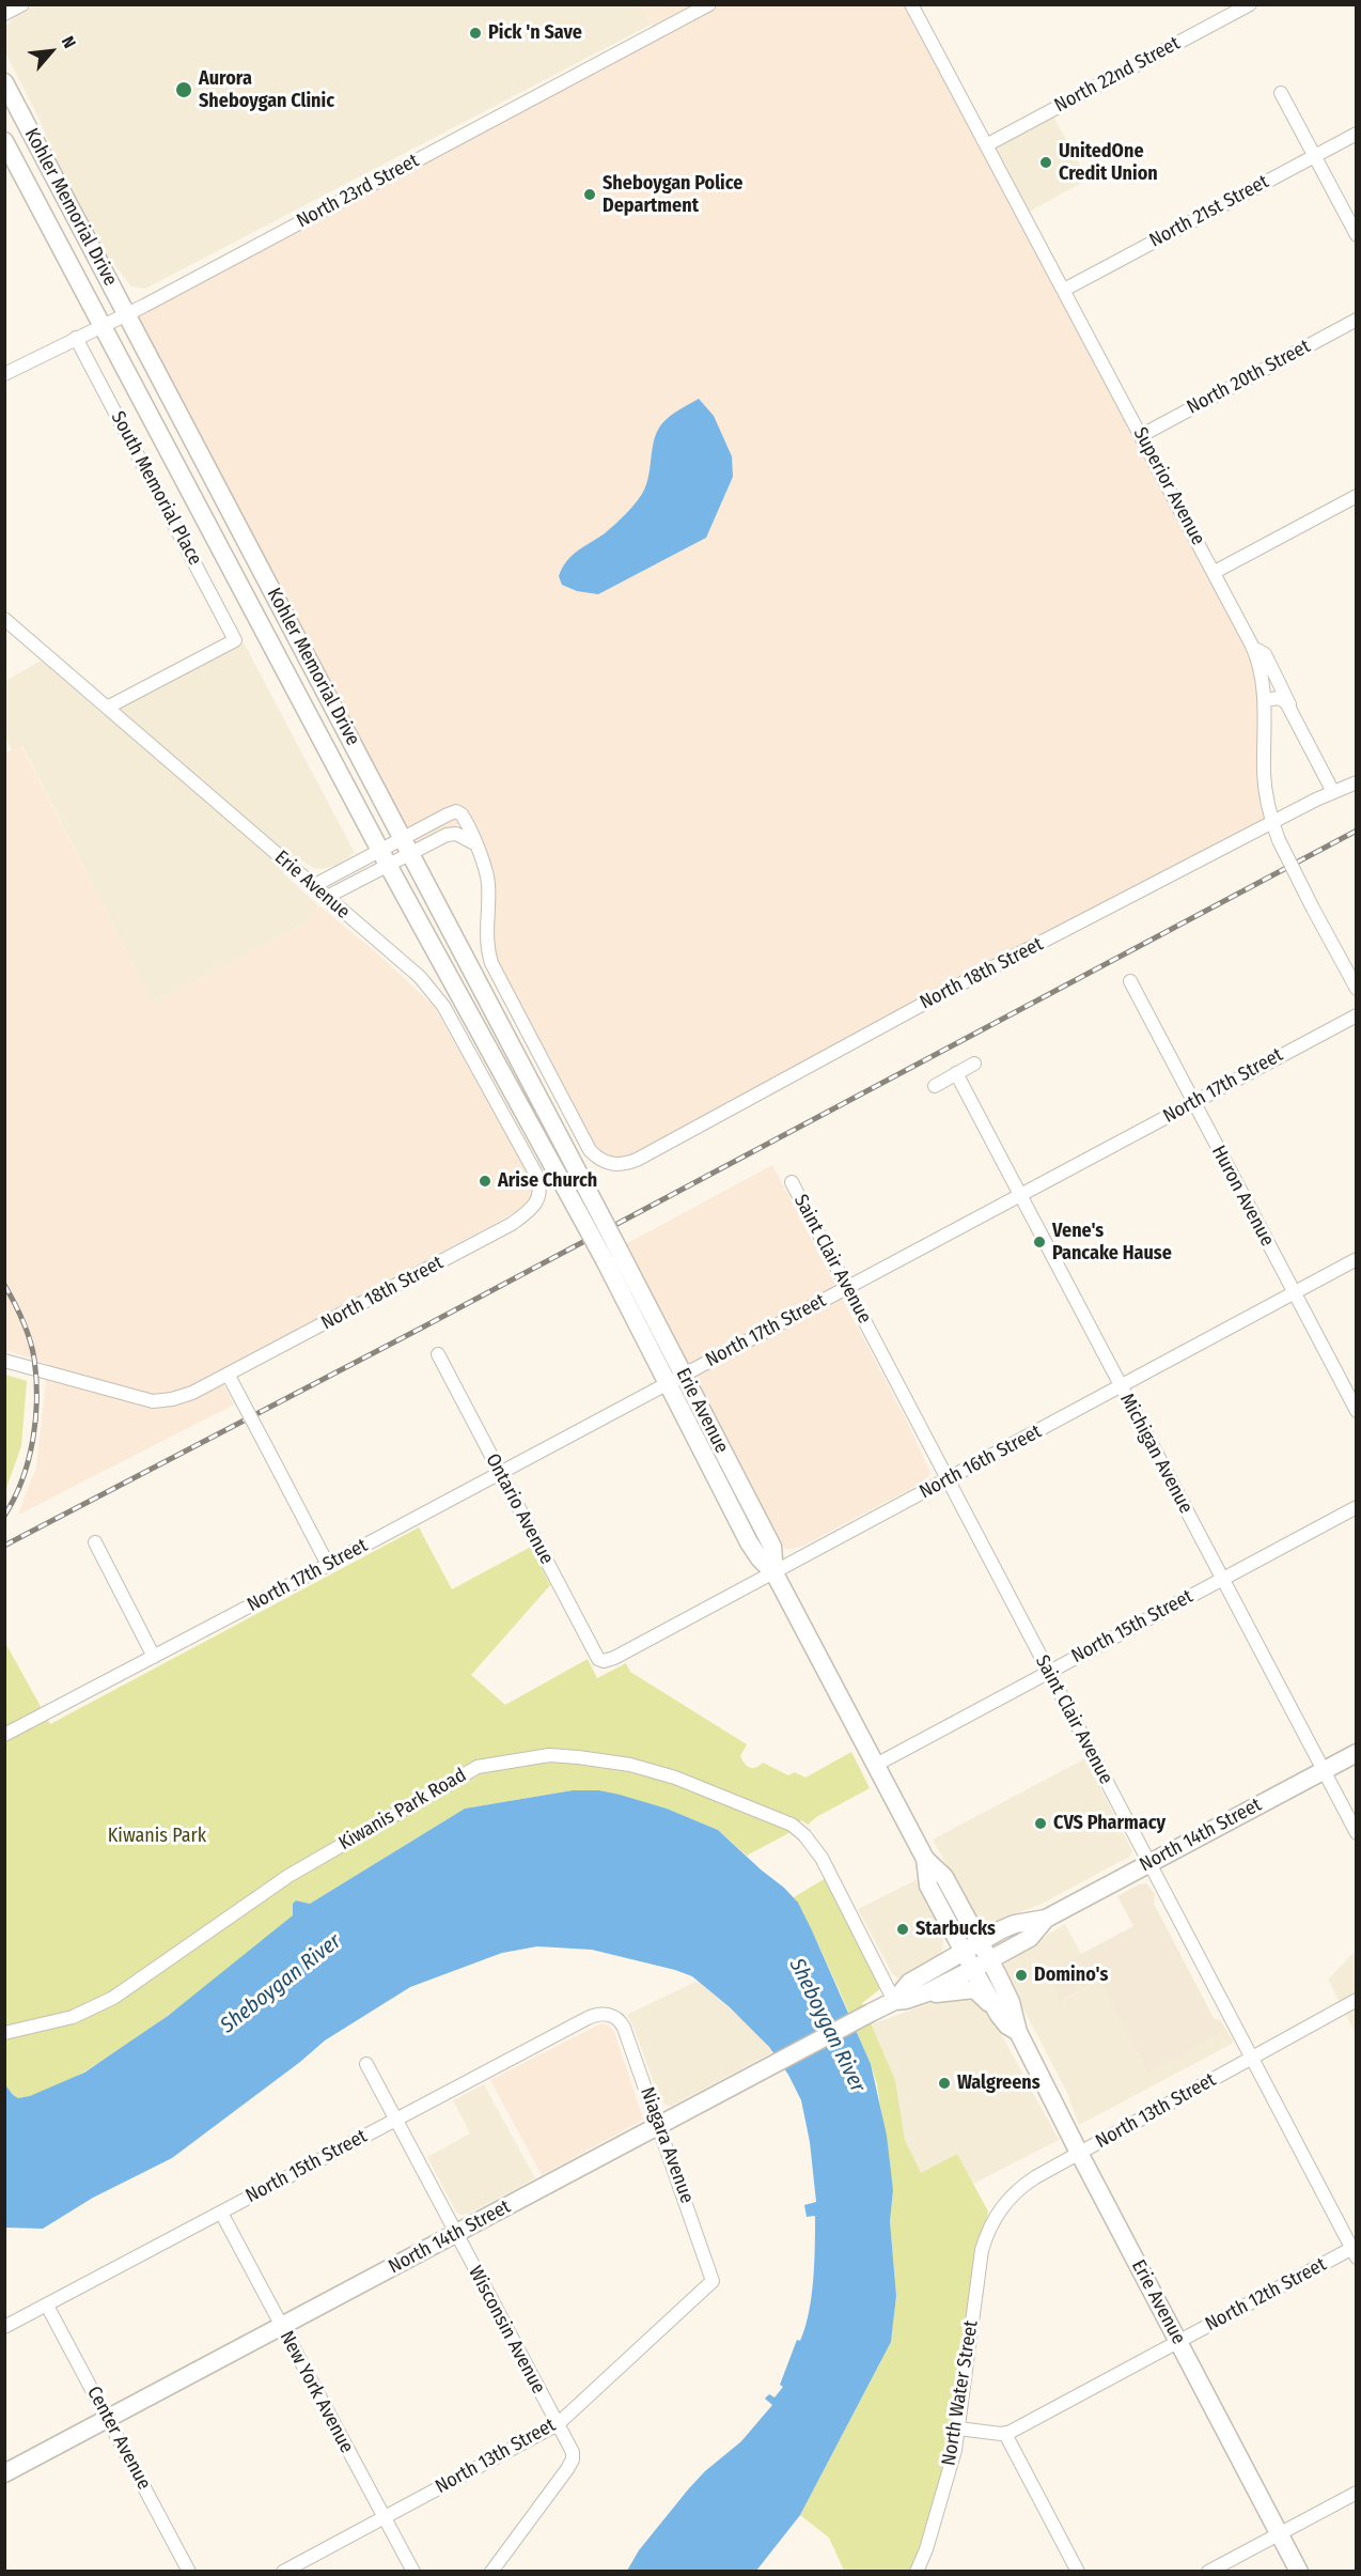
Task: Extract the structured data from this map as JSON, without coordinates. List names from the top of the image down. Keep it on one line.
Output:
{"streets":{"main road":["Kohler Memorial Drive","Erie Avenue","North 14th Street"],"street":["North 22nd Street","North 23rd Street","North 21st Street","North 20th Street","Superior Avenue","South Memorial Place","North 18th Street","North 17th Street","Huron Avenue","Saint Clair Avenue","Michigan Avenue","North 16th Street","Ontario Avenue","North 15th Street","Kiwanis Park Road","North 13th Street","Niagara Avenue","North 12th Street","Wisconsin Avenue","New York Avenue","North Water Street","Center Avenue"]},"crossings":[["North 22nd Street","Superior Avenue"],["North 23rd Street","Kohler Memorial Drive"],["North 23rd Street","South Memorial Place"],["Kohler Memorial Drive","Erie Avenue"],["North 21st Street","Superior Avenue"],["North 20th Street","Superior Avenue"],["Superior Avenue","North 18th Street"],["South Memorial Place","Erie Avenue"],["Erie Avenue","North 18th Street"],["Erie Avenue","North 17th Street"],["Erie Avenue","North 16th Street"],["Erie Avenue","North 15th Street"],["Erie Avenue","North 14th Street"],["Erie Avenue","North 13th Street"],["Erie Avenue","North 12th Street"],["North 17th Street","Huron Avenue"],["North 17th Street","Saint Clair Avenue"],["North 17th Street","Michigan Avenue"],["North 17th Street","Ontario Avenue"],["Huron Avenue","North 16th Street"],["Saint Clair Avenue","North 16th Street"],["Saint Clair Avenue","North 15th Street"],["Saint Clair Avenue","North 14th Street"],["Saint Clair Avenue","North 13th Street"],["Saint Clair Avenue","North 12th Street"],["Michigan Avenue","North 16th Street"],["Michigan Avenue","North 15th Street"],["Michigan Avenue","North 14th Street"],["North 16th Street","Ontario Avenue"],["North 15th Street","Niagara Avenue"],["North 15th Street","Wisconsin Avenue"],["North 15th Street","New York Avenue"],["North 15th Street","Center Avenue"],["Kiwanis Park Road","North 14th Street"],["North 14th Street","Niagara Avenue"],["North 14th Street","Wisconsin Avenue"],["North 14th Street","New York Avenue"],["North 14th Street","Center Avenue"],["North 13th Street","Niagara Avenue"],["North 13th Street","Wisconsin Avenue"],["North 13th Street","New York Avenue"],["North 13th Street","North Water Street"]],"water":["Sheboygan River"],"parks":["Kiwanis Park"],"places":["Pick 'n Save","Aurora Sheboygan Clinic","UnitedOne Credit Union","Sheboygan Police Department","Arise Church","Vene's Pancake Hause","CVS Pharmacy","Starbucks","Domino's","Walgreens"],"north":"top right"}
